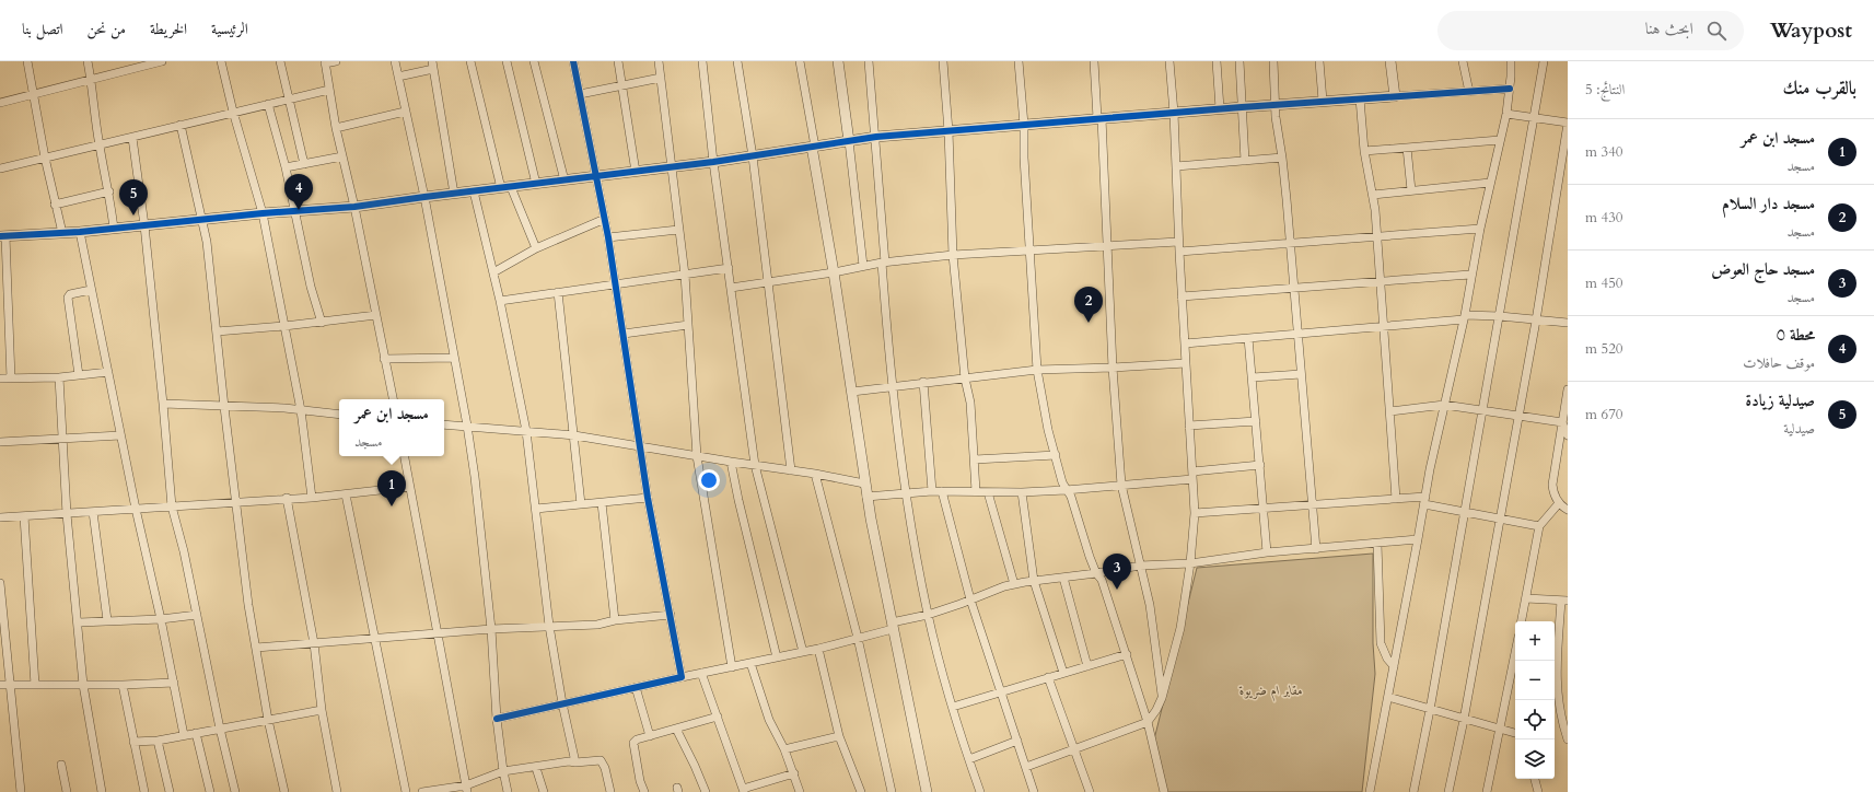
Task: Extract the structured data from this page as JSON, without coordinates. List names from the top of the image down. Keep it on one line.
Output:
{"parks":["مقابر ام ضريوة"],"page":{"header":"Waypost","search":"ابحث هنا","nav":["الرئيسية","الخريطة","من نحن","اتصل بنا"],"heading":["بالقرب منك","النتائج: 5"],"list":[{"mark":"1","name":"مسجد ابن عمر","note":"مسجد","value":"340 m"},{"mark":"2","name":"مسجد دار السلام","note":"مسجد","value":"430 m"},{"mark":"3","name":"مسجد حاج العوض","note":"مسجد","value":"450 m"},{"mark":"4","name":"محطة ٥","note":"موقف حافلات","value":"520 m"},{"mark":"5","name":"صيدلية زيادة","note":"صيدلية","value":"670 m"}],"pins":["4","5","2","1","3"],"popup":["مسجد ابن عمر","مسجد"],"map_buttons":["+","−"]}}
